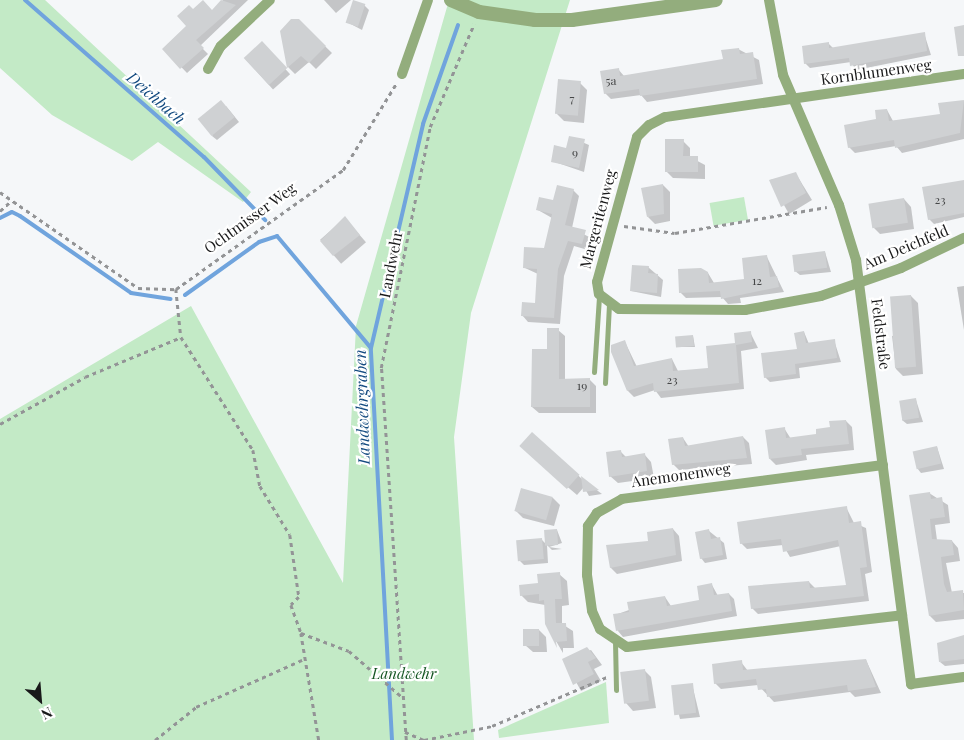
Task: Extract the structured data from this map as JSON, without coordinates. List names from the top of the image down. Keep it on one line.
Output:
{"streets":{"street":["Kornblumenweg","Margeritenweg","Am Deichfeld","Feldstraße","Anemonenweg"],"path":["Ochtmisser Weg","Landwehr"]},"crossings":[["Kornblumenweg","Margeritenweg"],["Kornblumenweg","Feldstraße"],["Margeritenweg","Feldstraße"],["Am Deichfeld","Feldstraße"],["Feldstraße","Anemonenweg"]],"water":["Deichbach","Landwehrgraben"],"parks":["Landwehr"],"house_numbers":["5a","7","9","23","12","23","19"],"north":"bottom right"}
